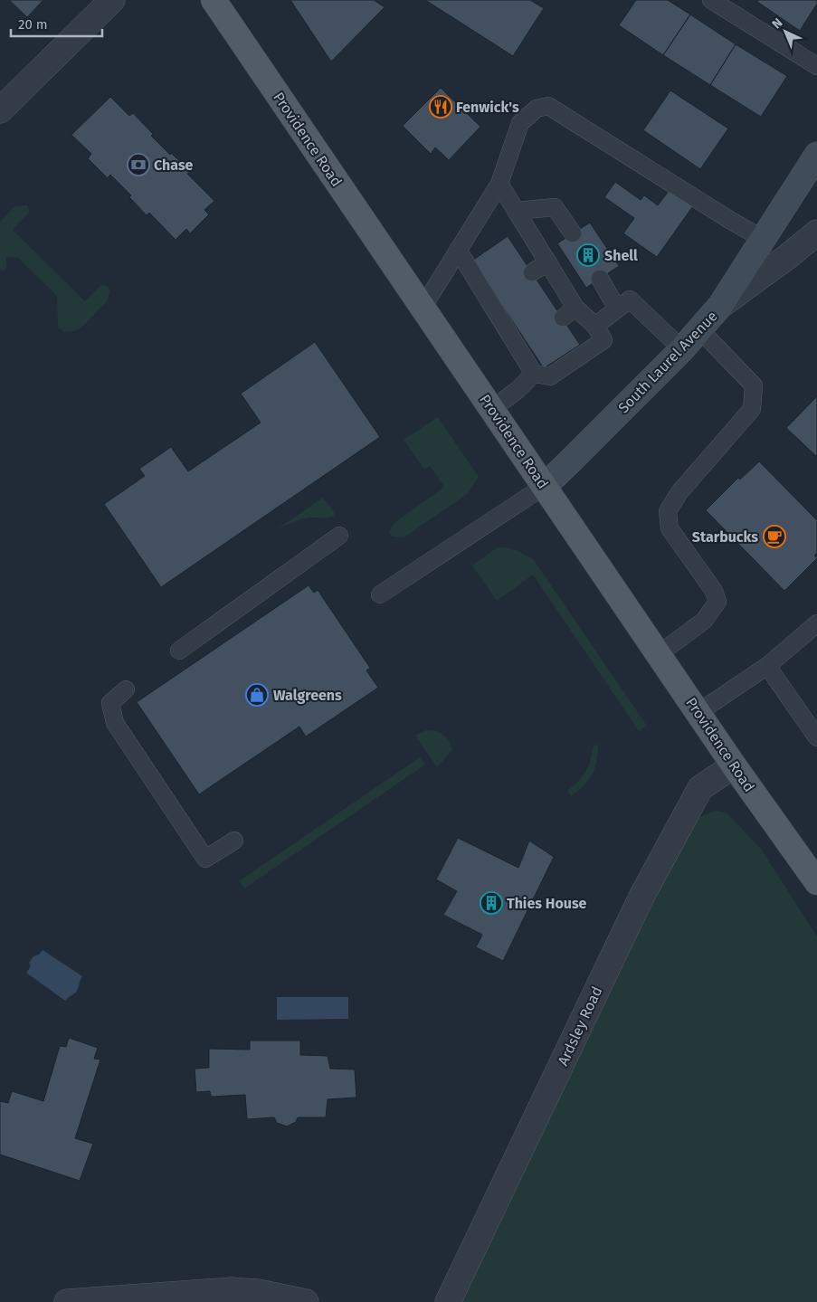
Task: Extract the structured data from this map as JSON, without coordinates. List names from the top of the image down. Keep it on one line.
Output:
{"streets":{"main road":["Providence Road"],"street":["South Laurel Avenue","Ardsley Road"]},"crossings":[["Providence Road","South Laurel Avenue"],["Providence Road","Ardsley Road"]],"places":{"restaurant":["Fenwick's"],"bank":["Chase"],"building":["Shell","Thies House"],"cafe":["Starbucks"],"shop":["Walgreens"]},"scale_bar":"20 m","north":"top left"}
